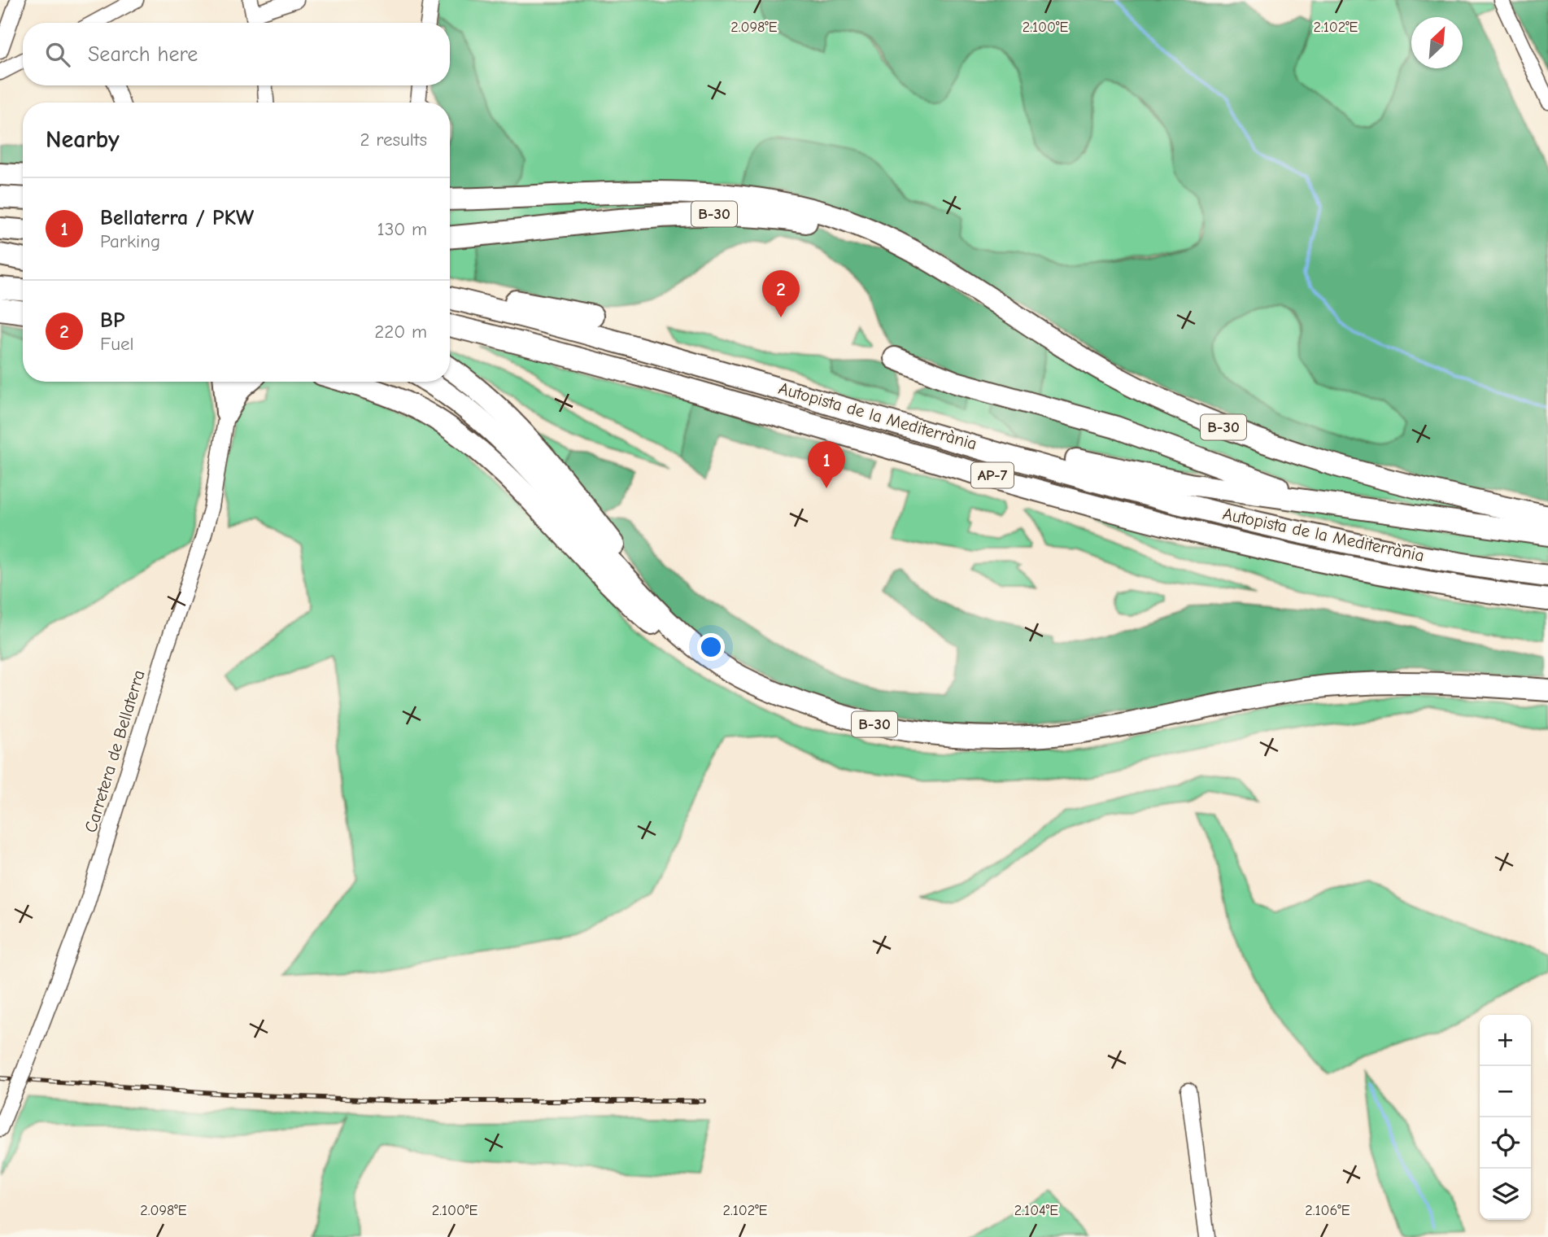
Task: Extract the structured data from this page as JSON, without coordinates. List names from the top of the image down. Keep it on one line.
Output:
{"streets":{"highway":["B-30","Autopista de la Mediterrània","AP-7"],"street":["Carretera de Bellaterra"]},"north":"top right","page":{"search":"Search here","heading":["Nearby","2 results"],"list":[{"mark":"1","name":"Bellaterra / PKW","note":"Parking","value":"130 m"},{"mark":"2","name":"BP","note":"Fuel","value":"220 m"}],"pins":["2","1"],"map_buttons":["+","−"]},"coordinates":["2.098°E","2.100°E","2.102°E","2.104°E","2.106°E"]}
